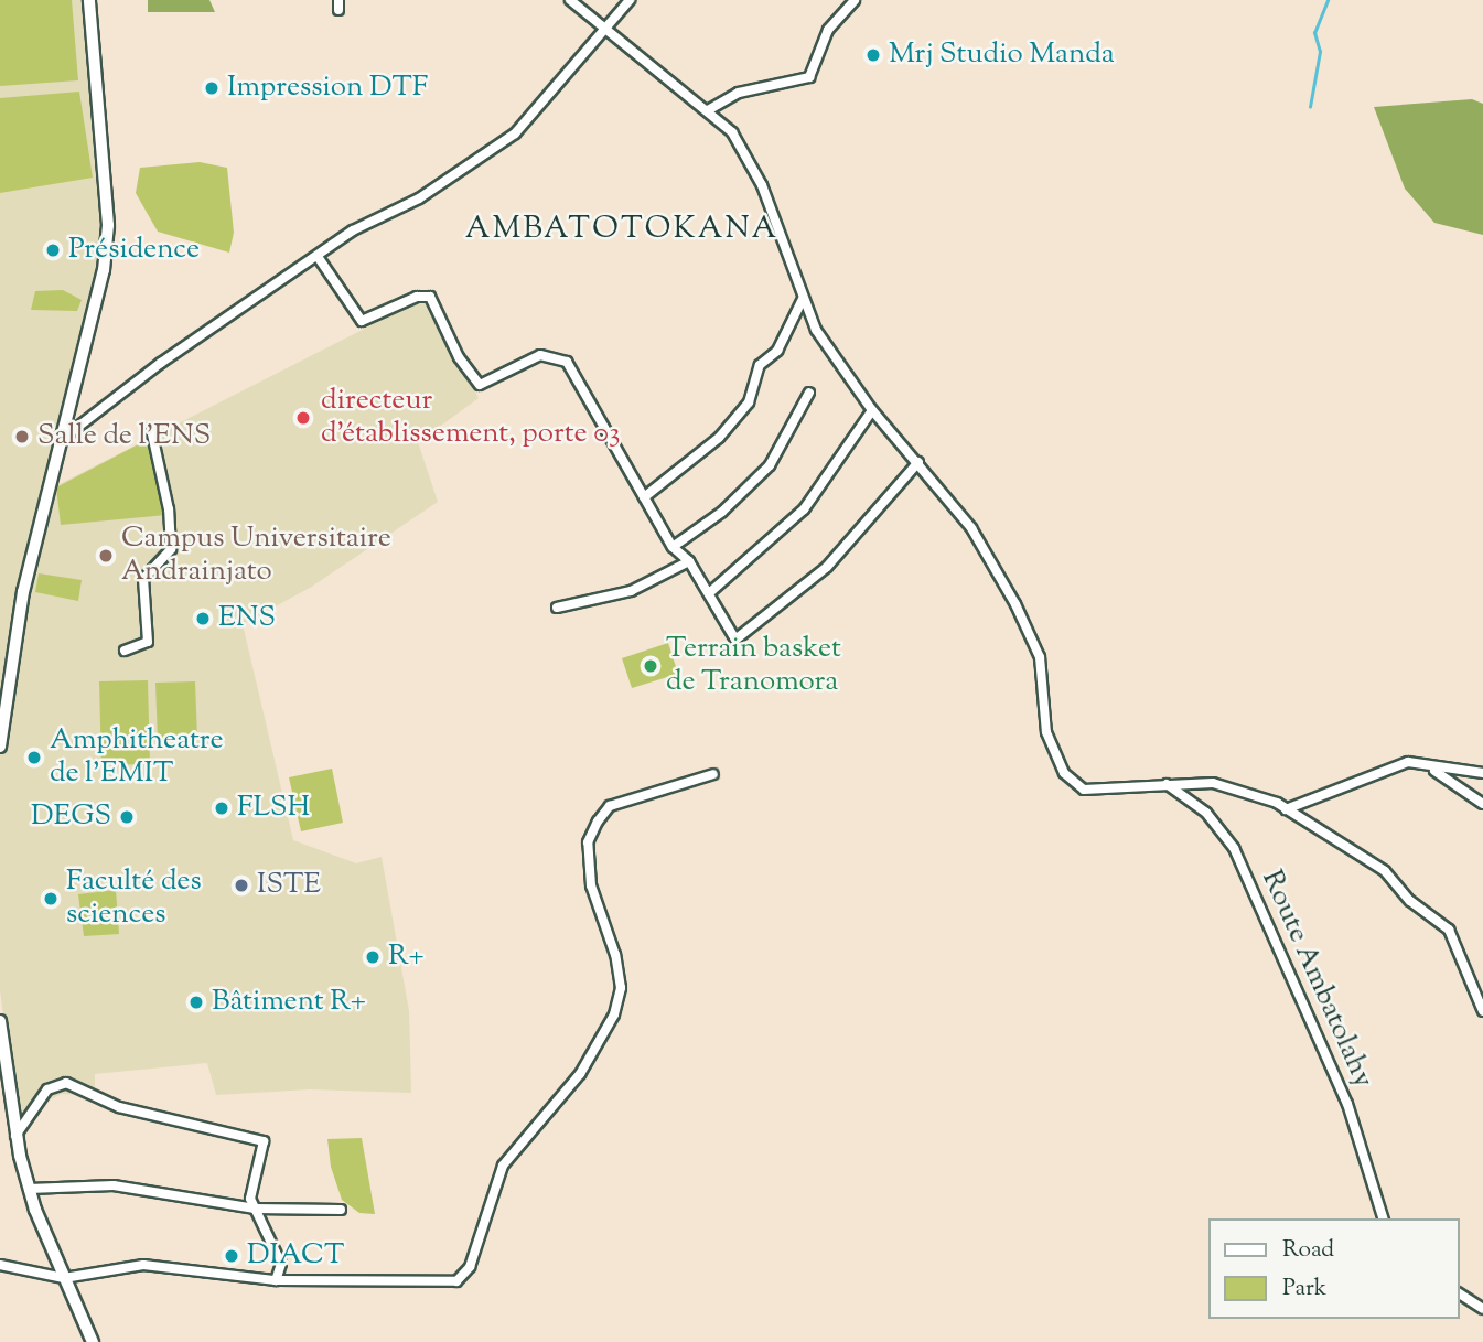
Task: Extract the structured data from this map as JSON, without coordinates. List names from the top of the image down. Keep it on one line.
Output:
{"streets":{"street":["Route Ambatolahy"]},"districts":["AMBATOTOKANA"],"places":["Mrj Studio Manda","Impression DTF","Présidence","directeur d'établissement, porte 03","Salle de l'ENS","Campus Universitaire Andrainjato","ENS","Terrain basket de Tranomora","Amphitheatre de l'EMIT","FLSH","DEGS","ISTE","Faculté des sciences","R+","Bâtiment R+","DIACT"],"legend":["Road","Park"]}
